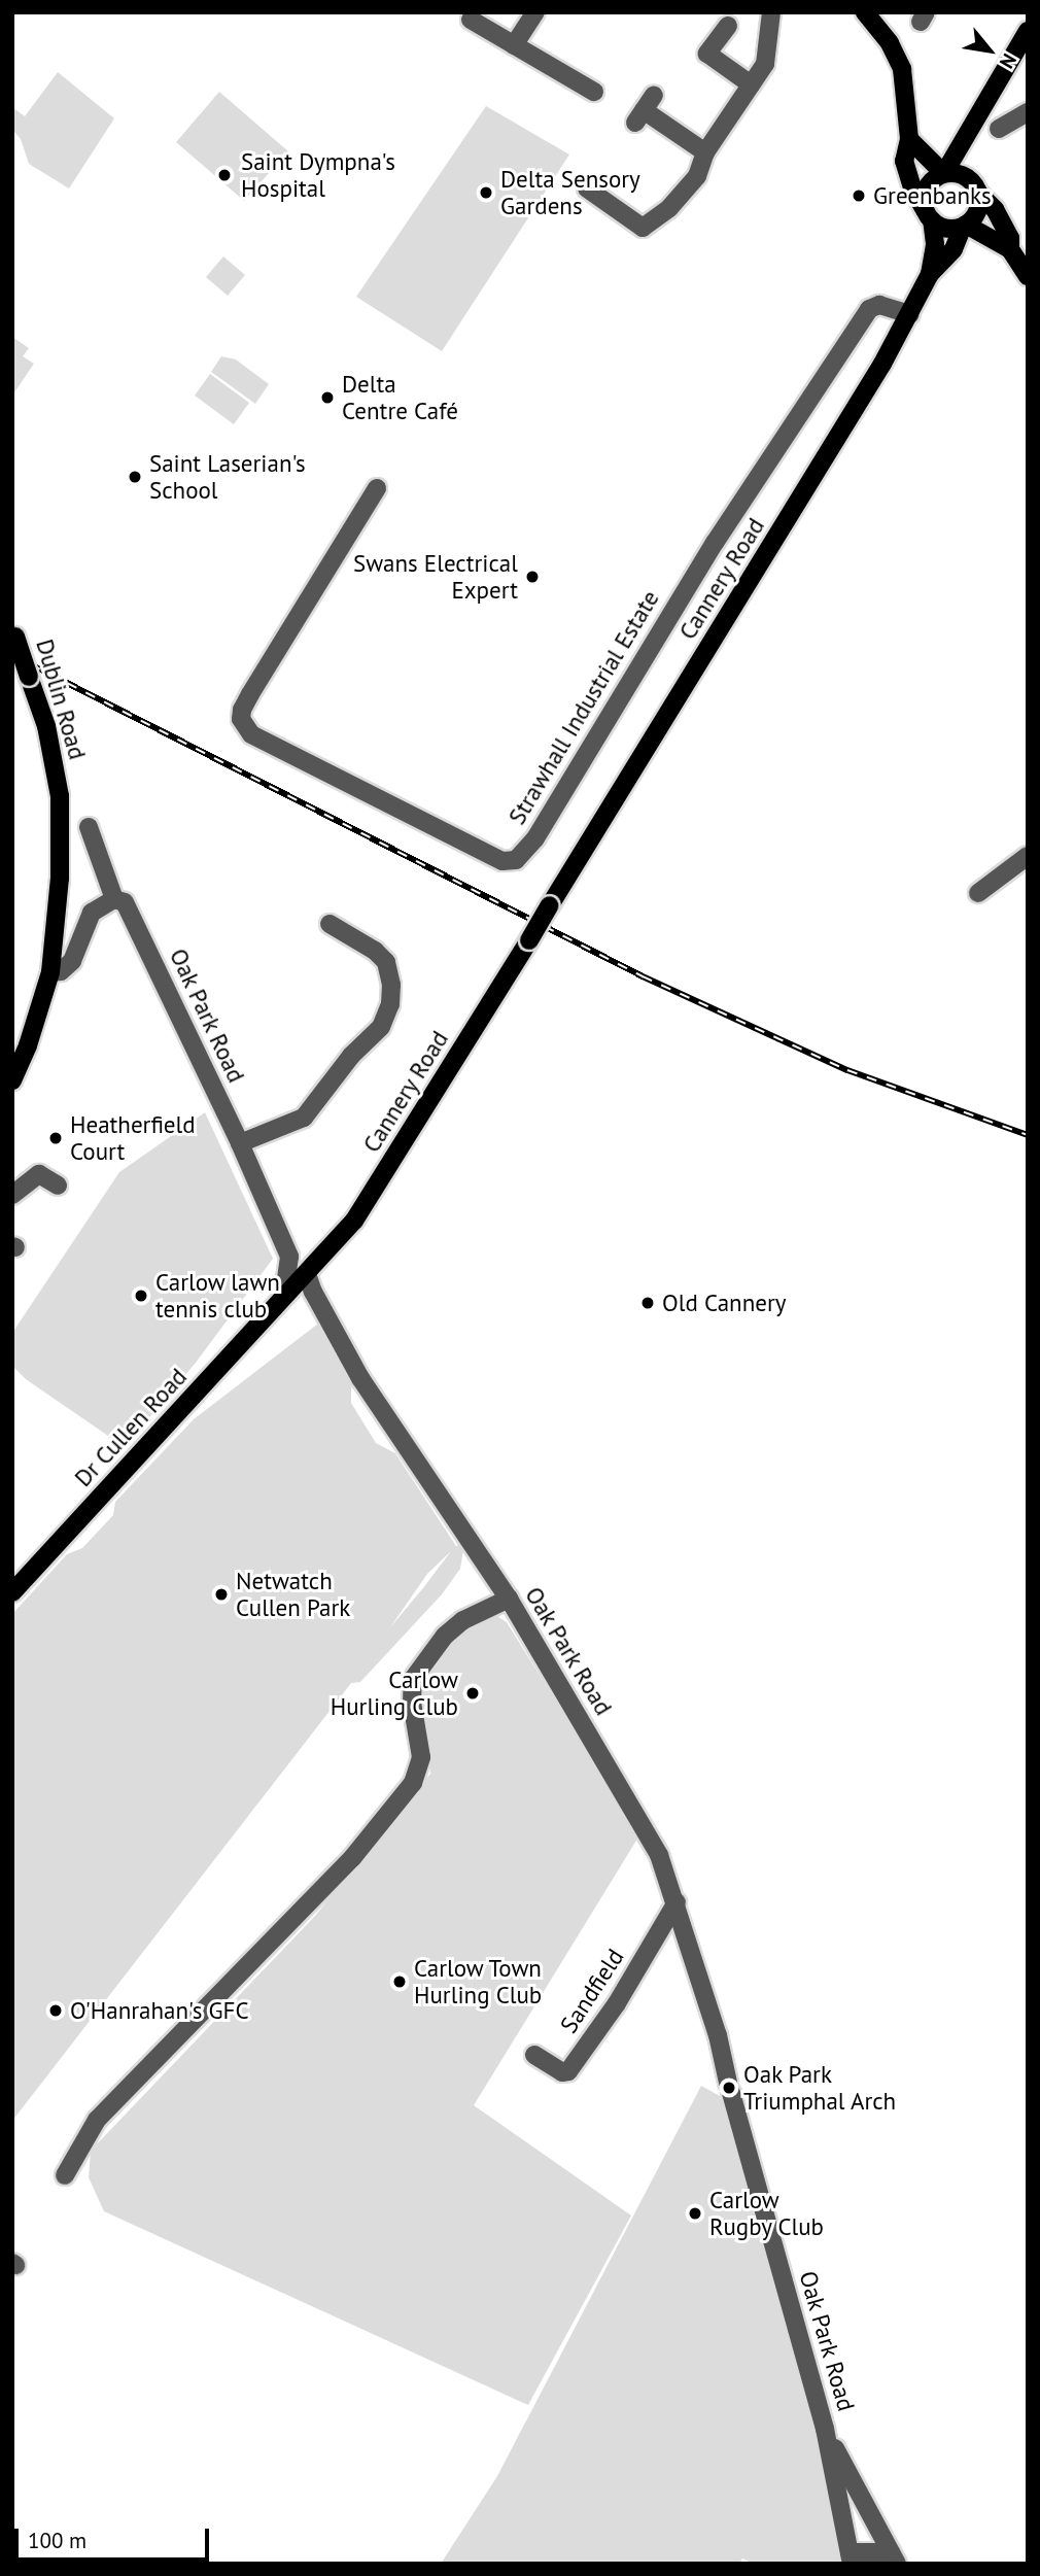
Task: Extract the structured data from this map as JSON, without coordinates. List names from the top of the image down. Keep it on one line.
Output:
{"streets":{"main road":["Cannery Road","Dublin Road","Dr Cullen Road"],"street":["Strawhall Industrial Estate","Oak Park Road","Sandfield"]},"crossings":[["Cannery Road","Strawhall Industrial Estate"],["Cannery Road","Oak Park Road"],["Cannery Road","Dr Cullen Road"],["Oak Park Road","Sandfield"]],"places":["Saint Dympna's Hospital","Delta Sensory Gardens","Greenbanks","Delta Centre Café","Saint Laserian's School","Swans Electrical Expert","Heatherfield Court","Carlow lawn tennis club","Old Cannery","Netwatch Cullen Park","Carlow Hurling Club","Carlow Town Hurling Club","O'Hanrahan's GFC","Oak Park Triumphal Arch","Carlow Rugby Club"],"scale_bar":"100 m","north":"bottom right"}
